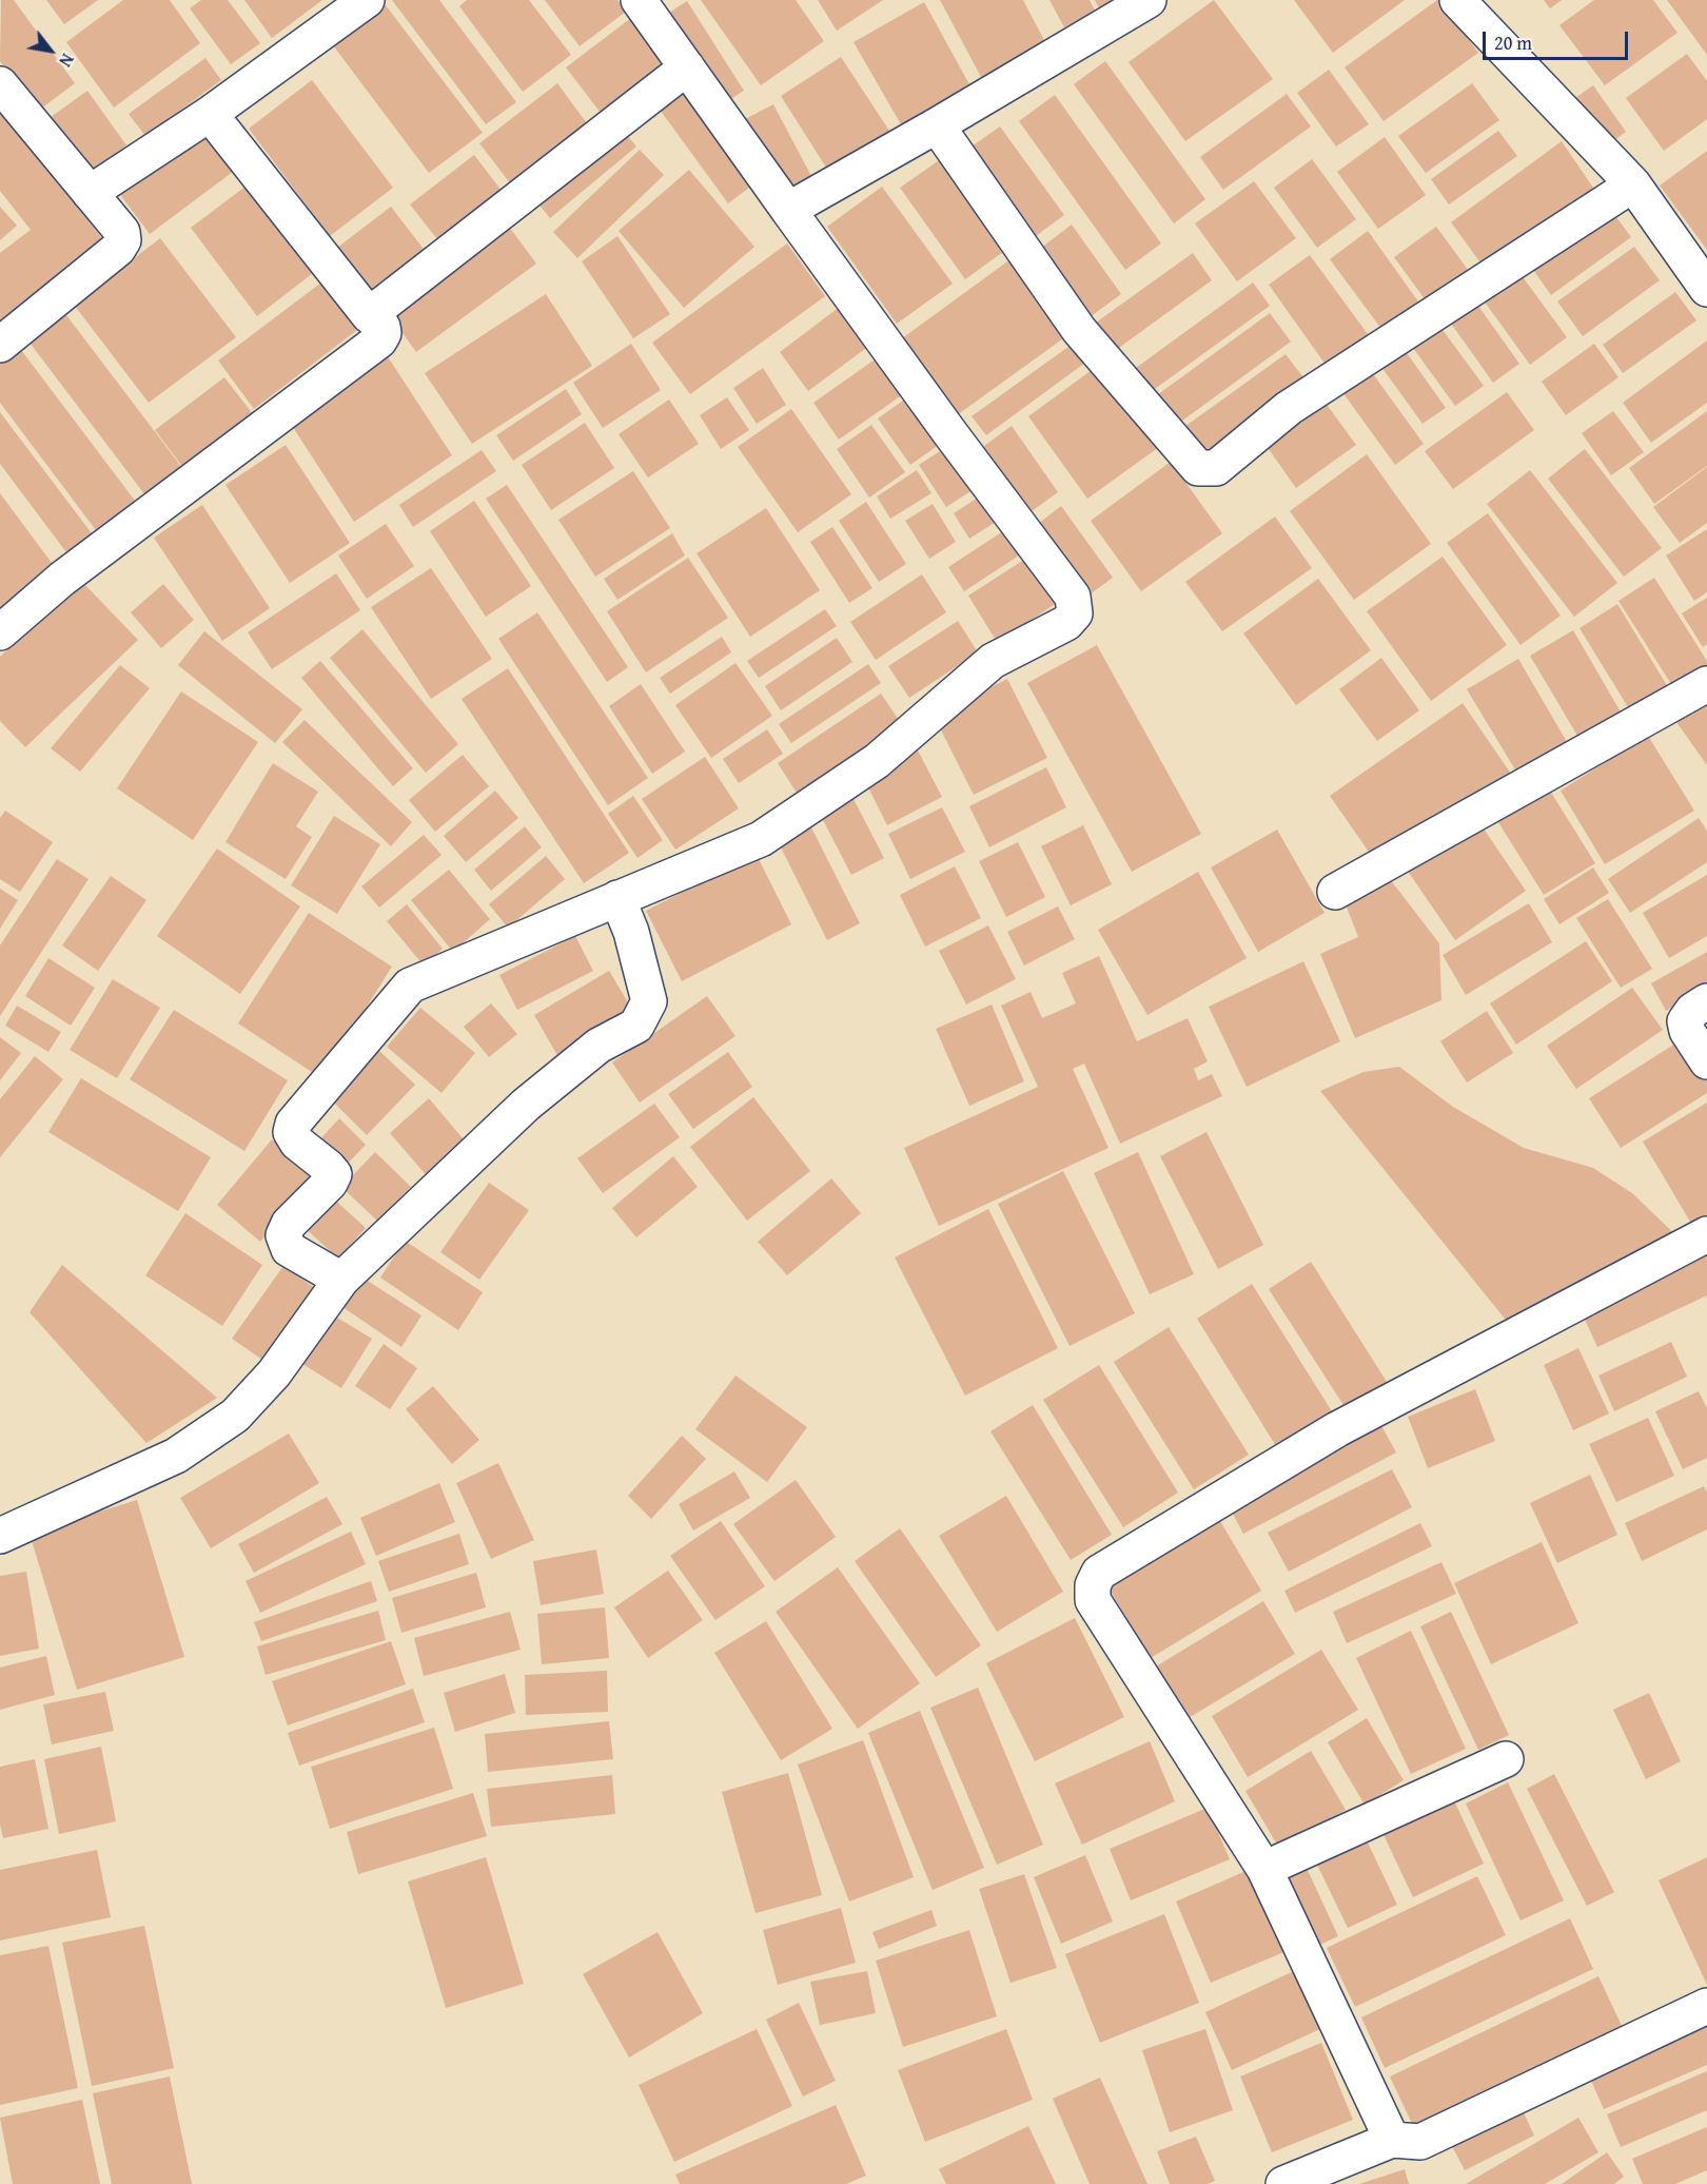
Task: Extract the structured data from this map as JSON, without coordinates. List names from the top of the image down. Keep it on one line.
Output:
{"scale_bar":"20 m","north":"bottom right"}
